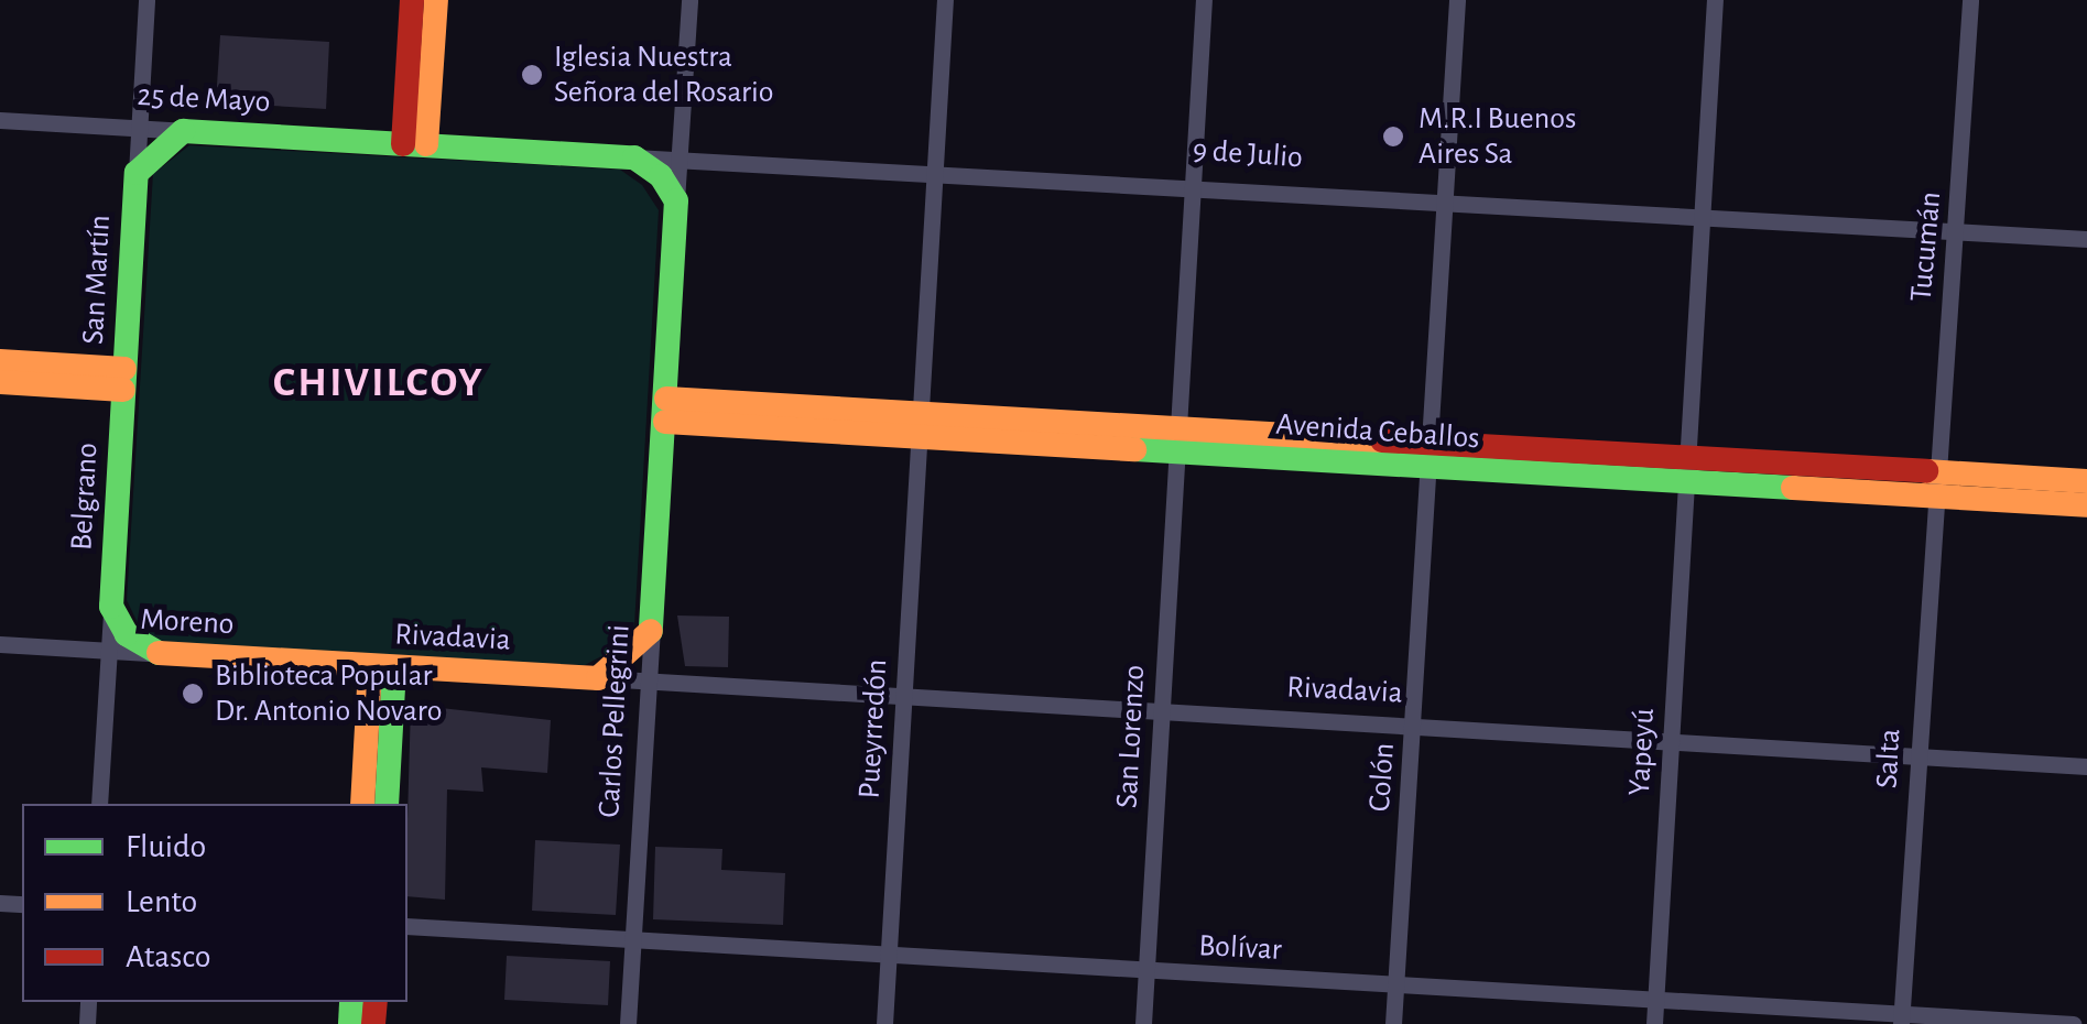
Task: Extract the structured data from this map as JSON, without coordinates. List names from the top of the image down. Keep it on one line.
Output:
{"streets":{"main road":["25 de Mayo","9 de Julio","San Martín","Avenida Ceballos","Belgrano","Moreno","Rivadavia","Carlos Pellegrini"],"street":["Tucumán","Pueyrredón","San Lorenzo","Yapeyú","Salta","Colón","Bolívar"]},"crossings":[["25 de Mayo","9 de Julio"],["25 de Mayo","San Martín"],["9 de Julio","Tucumán"],["9 de Julio","Pueyrredón"],["9 de Julio","San Lorenzo"],["9 de Julio","Yapeyú"],["9 de Julio","Colón"],["Tucumán","Avenida Ceballos"],["Tucumán","Salta"],["San Martín","Belgrano"],["Avenida Ceballos","Carlos Pellegrini"],["Avenida Ceballos","Pueyrredón"],["Avenida Ceballos","San Lorenzo"],["Avenida Ceballos","Yapeyú"],["Avenida Ceballos","Salta"],["Avenida Ceballos","Colón"],["Belgrano","Moreno"],["Moreno","Rivadavia"],["Rivadavia","Carlos Pellegrini"],["Rivadavia","Pueyrredón"],["Rivadavia","San Lorenzo"],["Rivadavia","Yapeyú"],["Rivadavia","Salta"],["Rivadavia","Colón"],["Carlos Pellegrini","Bolívar"],["Pueyrredón","Bolívar"],["San Lorenzo","Bolívar"],["Yapeyú","Bolívar"],["Salta","Bolívar"],["Colón","Bolívar"]],"districts":["CHIVILCOY"],"places":["Iglesia Nuestra Señora del Rosario","M.R.I Buenos Aires Sa","Biblioteca Popular Dr. Antonio Novaro"],"legend":["Fluido","Lento","Atasco"]}
